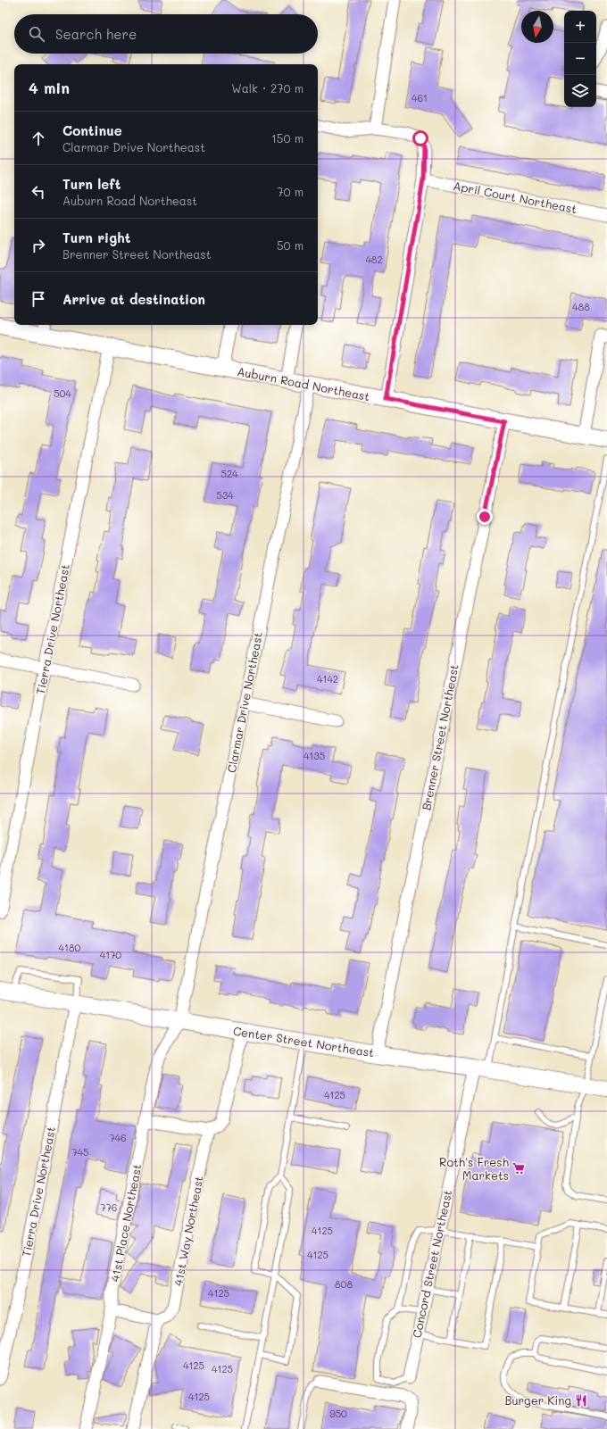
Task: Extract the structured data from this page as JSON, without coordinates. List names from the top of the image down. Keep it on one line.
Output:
{"streets":{"street":["April Court Northeast","Auburn Road Northeast","Tierra Drive Northeast","Clarmar Drive Northeast","Brenner Street Northeast","Center Street Northeast","41st Place Northeast","41st Way Northeast","Concord Street Northeast"]},"crossings":[["Auburn Road Northeast","Tierra Drive Northeast"],["Auburn Road Northeast","Clarmar Drive Northeast"],["Auburn Road Northeast","Brenner Street Northeast"],["Tierra Drive Northeast","Center Street Northeast"],["Clarmar Drive Northeast","Center Street Northeast"],["Clarmar Drive Northeast","41st Place Northeast"],["Brenner Street Northeast","Center Street Northeast"],["Center Street Northeast","41st Place Northeast"],["Center Street Northeast","Concord Street Northeast"]],"places":{"supermarket":["Roth's Fresh Markets"],"restaurant":["Burger King"]},"house_numbers":["461","482","488","504","524","534","4142","4135","4180","4170","4125","746","745","776","4125","4125","808","4125","4125","4125","4125","950"],"north":"bottom","page":{"map_buttons":["+","−"],"search":"Search here","heading":["4 min","Walk · 270 m"],"list":[["Continue","Clarmar Drive Northeast","150 m"],["Turn left","Auburn Road Northeast","70 m"],["Turn right","Brenner Street Northeast","50 m"],"Arrive at destination"]}}
